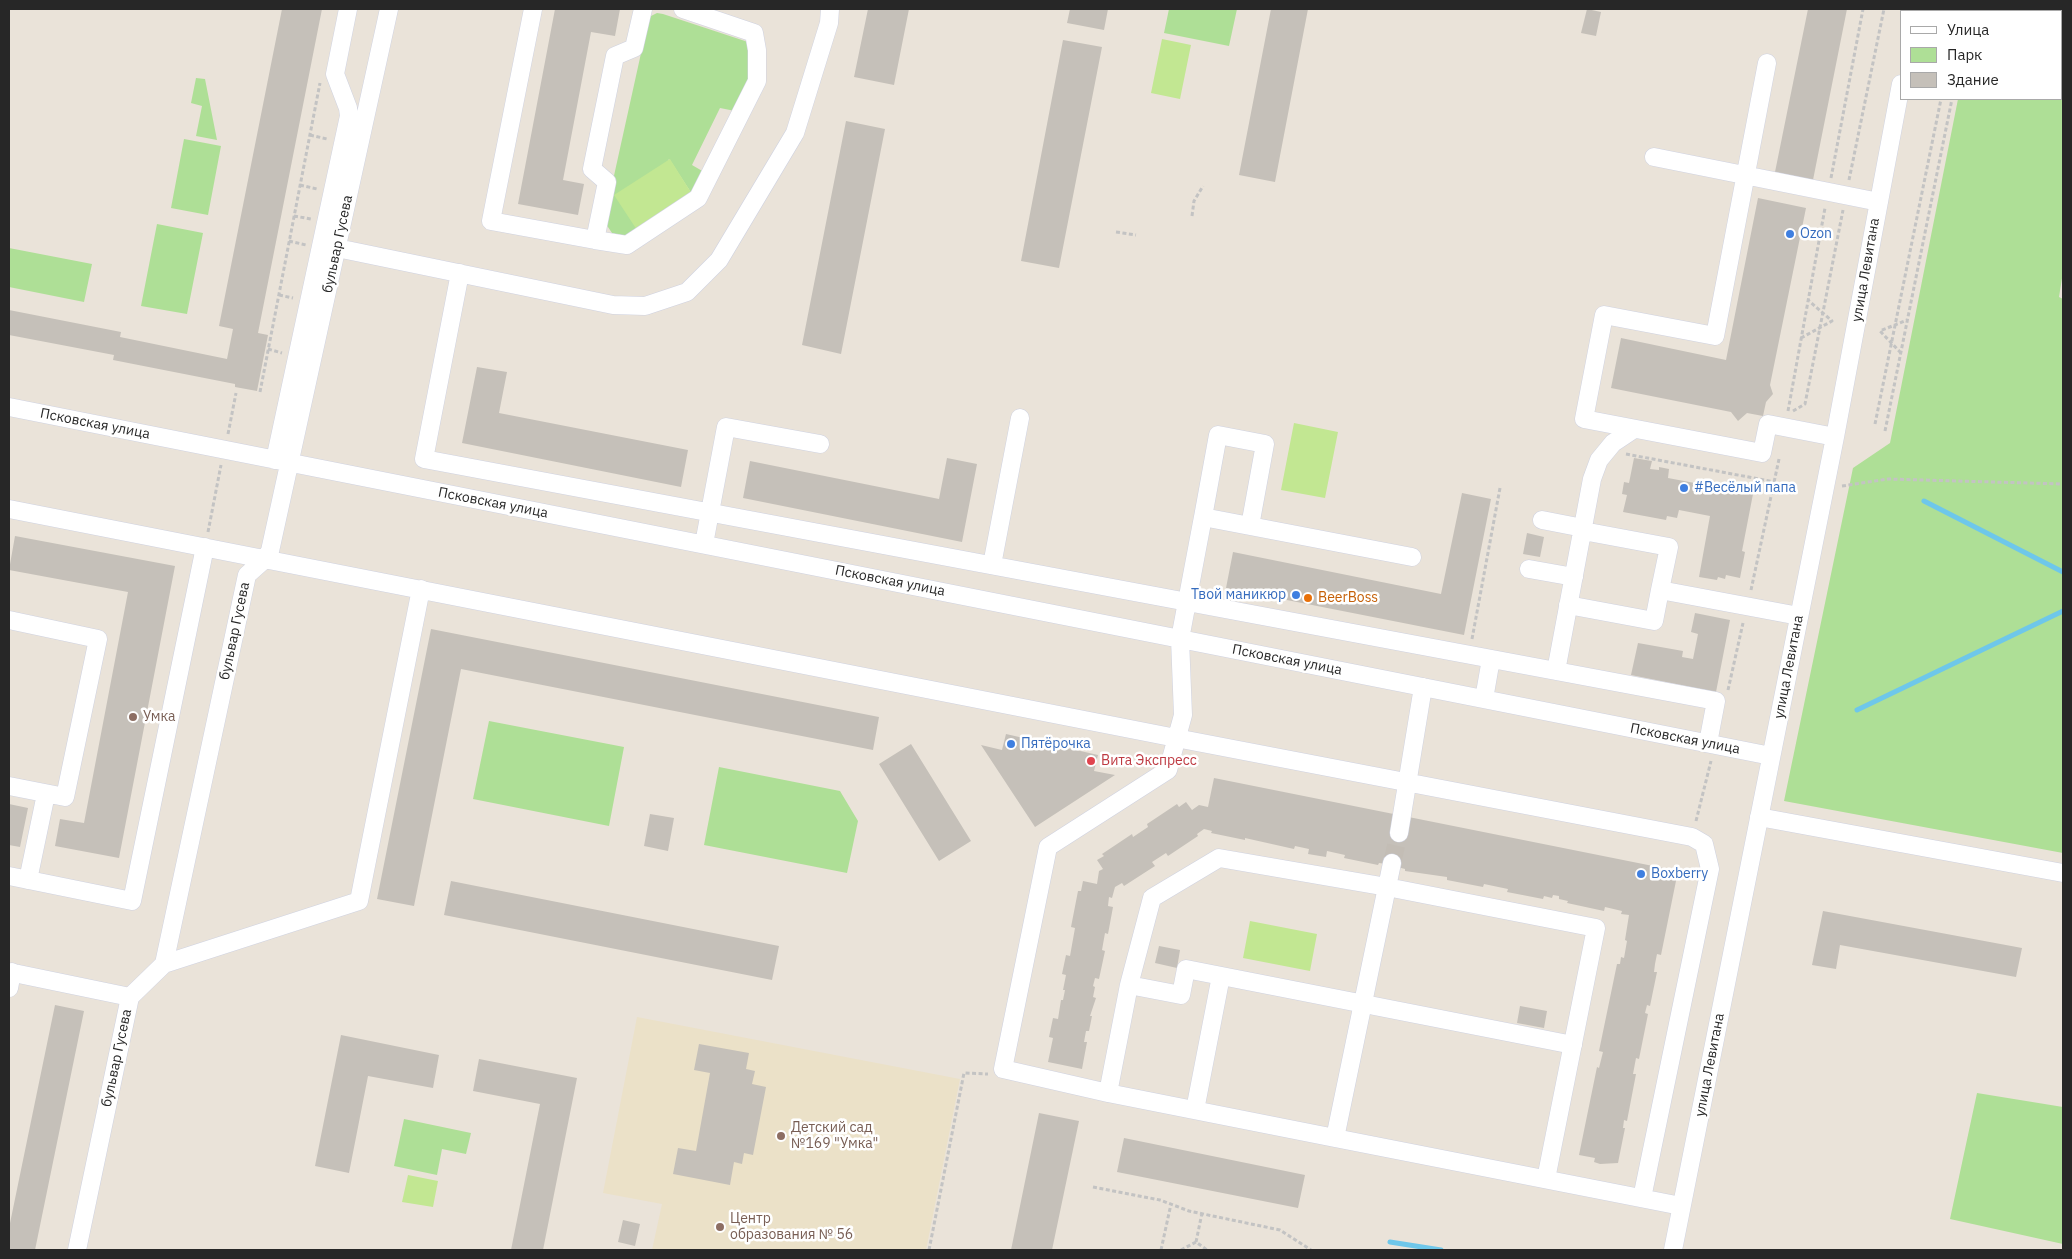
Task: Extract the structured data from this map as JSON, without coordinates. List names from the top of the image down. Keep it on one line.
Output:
{"streets":{"street":["бульвар Гусева","улица Левитана","Псковская улица"]},"crossings":[["бульвар Гусева","Псковская улица"],["улица Левитана","Псковская улица"]],"places":["Ozon","#Весёлый папа","Твой маникюр","BeerBoss","Умка","Пятёрочка","Вита Экспресс","Boxberry","Детский сад №169 \"Умка\"","Центр образования № 56"],"legend":["Улица","Парк","Здание"]}
